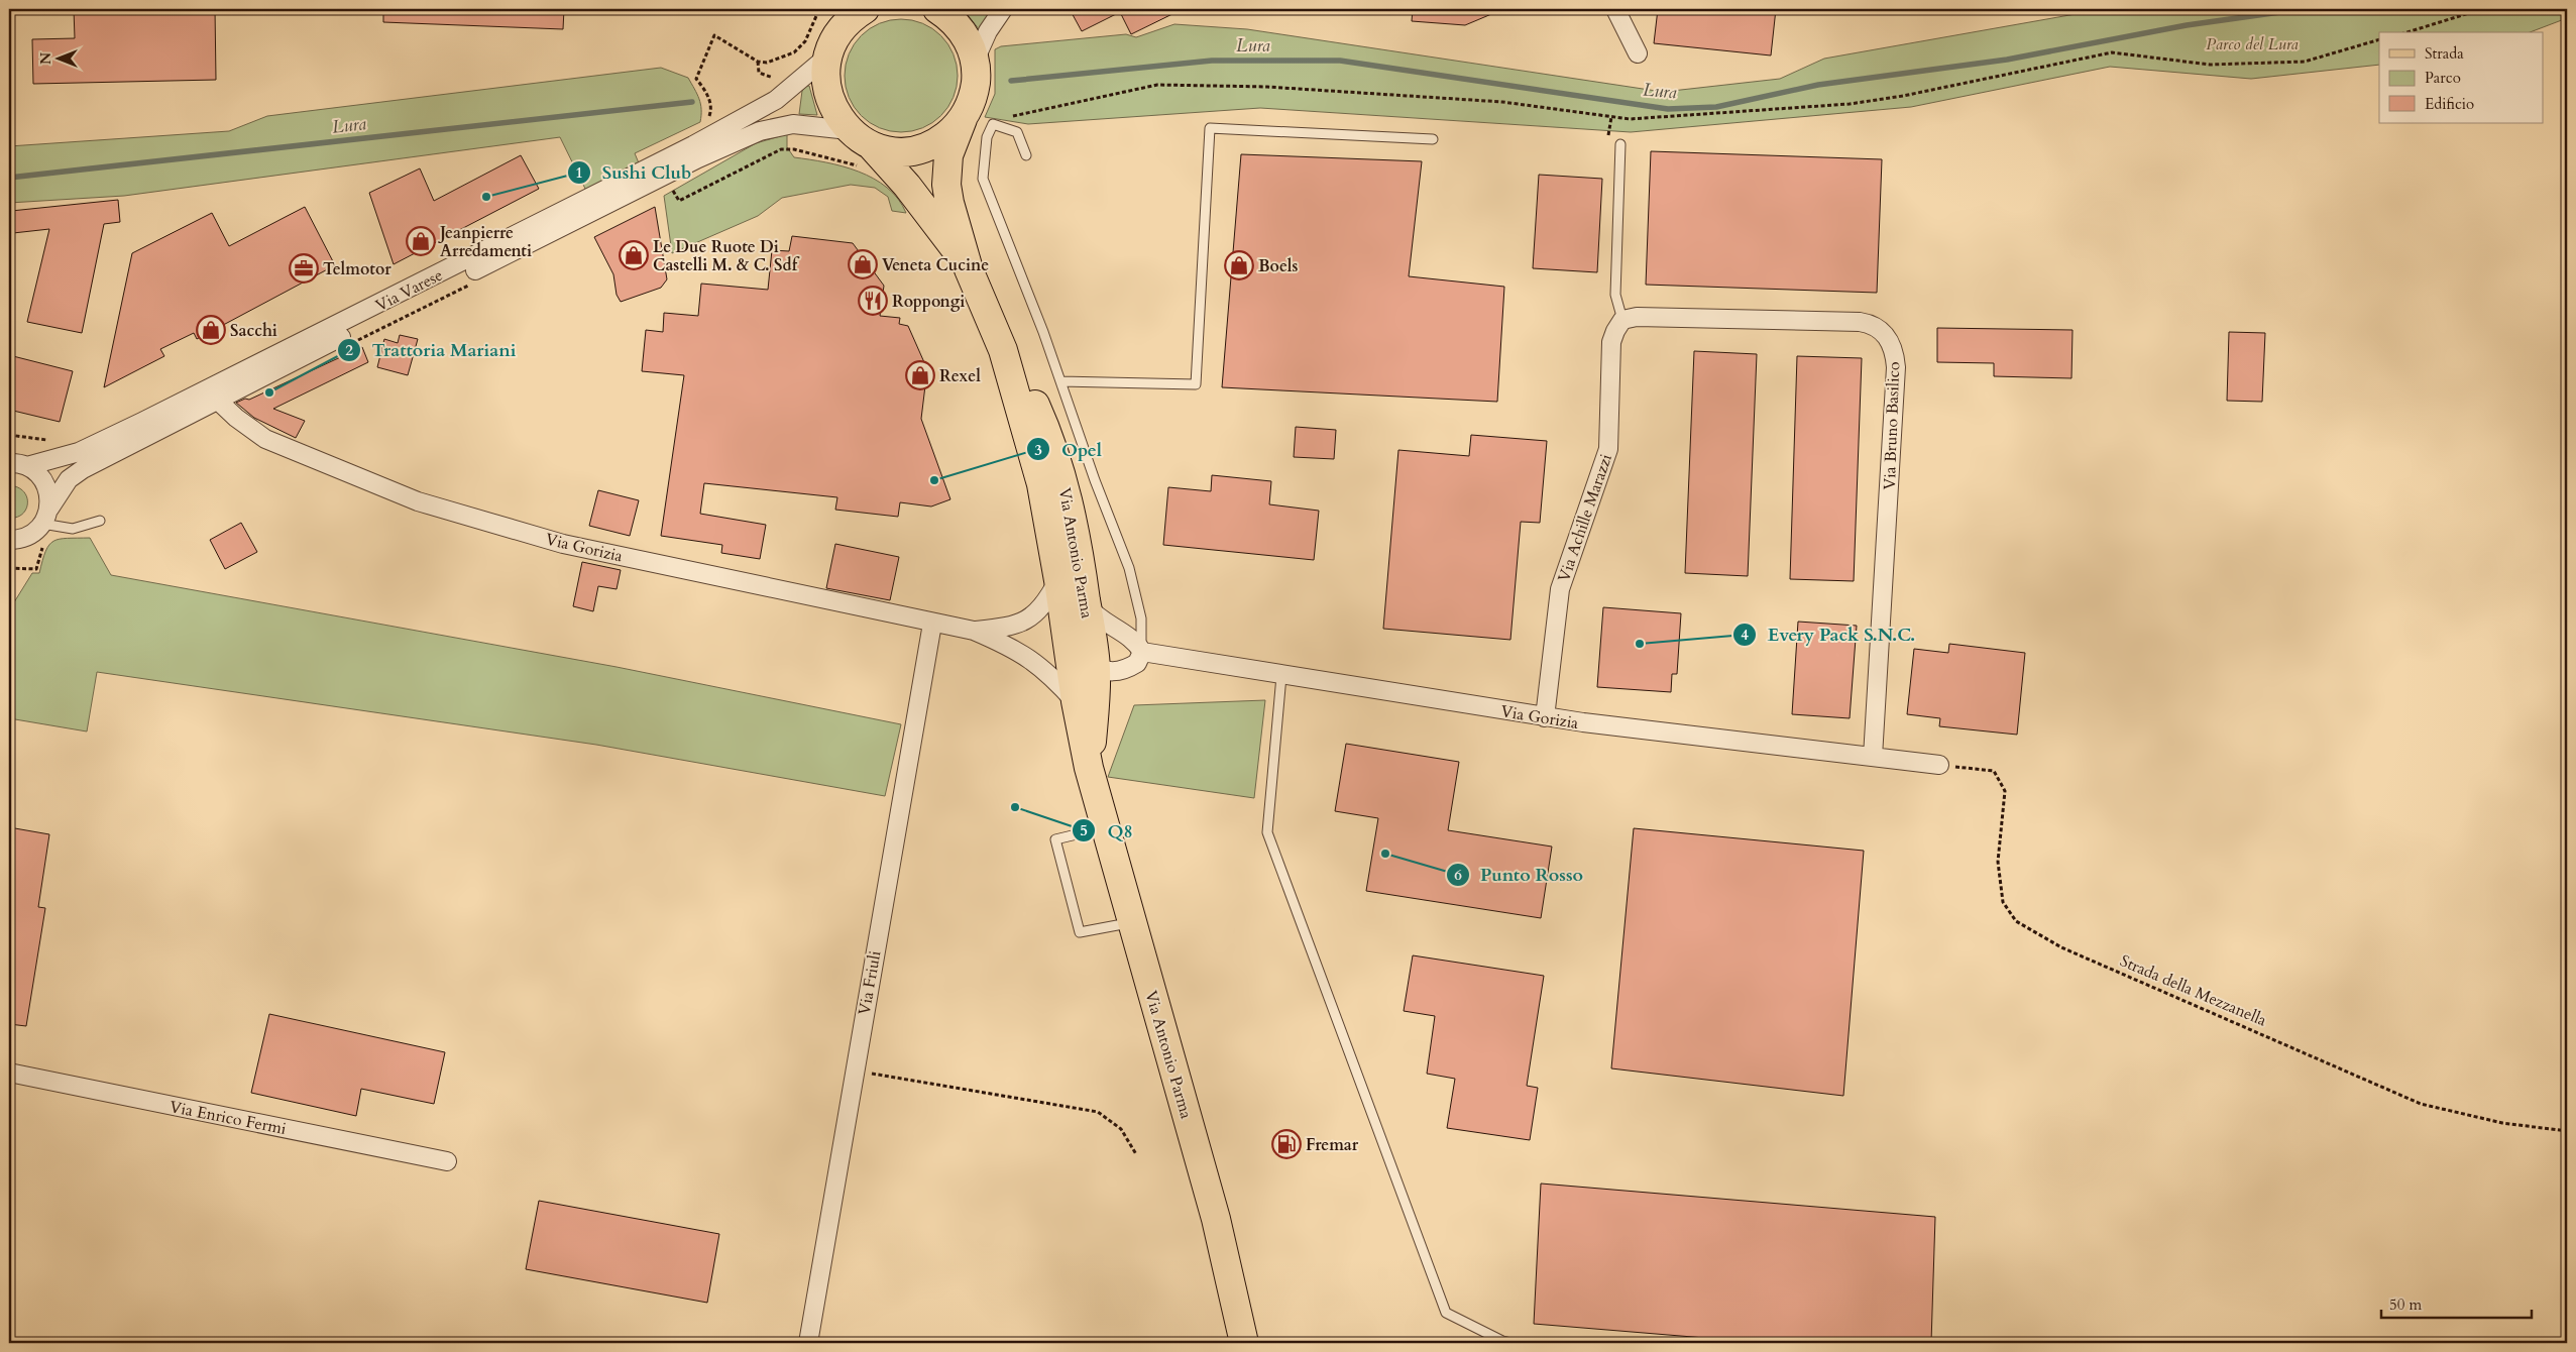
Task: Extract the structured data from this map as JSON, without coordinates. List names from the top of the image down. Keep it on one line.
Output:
{"streets":{"main road":["Via Antonio Parma"],"street":["Via Varese","Via Bruno Basilico","Via Achille Marazzi","Via Gorizia","Via Friuli","Via Enrico Fermi"],"path":["Strada della Mezzanella"]},"crossings":[["Via Varese","Via Gorizia"],["Via Varese","Via Antonio Parma"],["Via Bruno Basilico","Via Achille Marazzi"],["Via Bruno Basilico","Via Gorizia"],["Via Achille Marazzi","Via Gorizia"],["Via Gorizia","Via Antonio Parma"],["Via Gorizia","Via Friuli"],["Via Gorizia","Strada della Mezzanella"]],"water":["Lura"],"parks":["Parco del Lura"],"places":{"other":["Sushi Club","Trattoria Mariani","Opel","Every Pack S.N.C.","Q8","Punto Rosso"],"shop":["Jeanpierre Arredamenti","Le Due Ruote Di Castelli M. & C. Sdf","Veneta Cucine","Boels","Sacchi","Rexel"],"office":["Telmotor"],"restaurant":["Roppongi"],"fuel station":["Fremar"]},"legend":["Strada","Parco","Edificio"],"scale_bar":"50 m","north":"left"}
